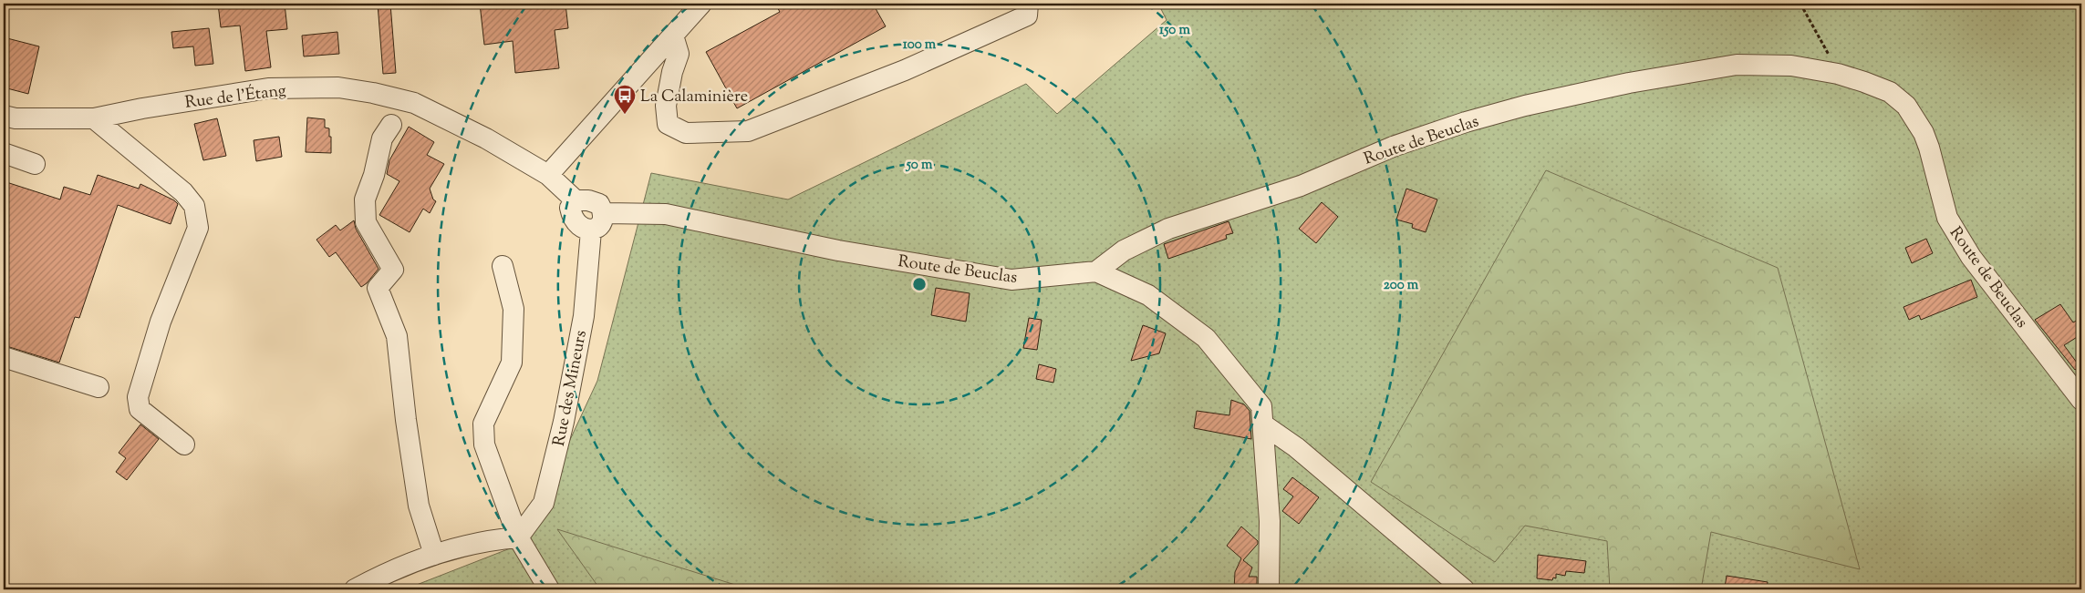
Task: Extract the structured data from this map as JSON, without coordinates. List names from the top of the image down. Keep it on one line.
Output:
{"streets":{"street":["Rue de l'Étang","Route de Beuclas","Rue des Mineurs"]},"crossings":[["Rue de l'Étang","Route de Beuclas"],["Rue de l'Étang","Rue des Mineurs"],["Route de Beuclas","Rue des Mineurs"]],"places":{"bus stop":["La Calaminière"]},"rings":["150 m","100 m","50 m","200 m"]}
